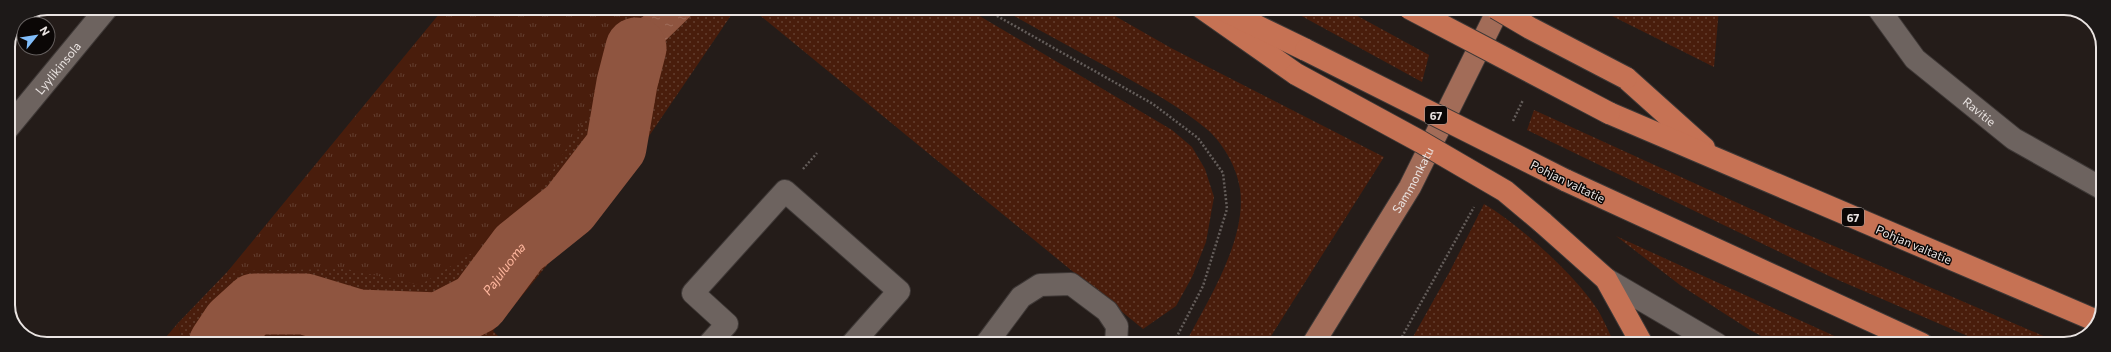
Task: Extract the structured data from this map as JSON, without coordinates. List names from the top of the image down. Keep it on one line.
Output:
{"streets":{"highway":["67","Pohjan valtatie"],"main road":["Sammonkatu"],"street":["Lyylikinsola","Ravitie"]},"water":["Pajuluoma"],"north":"top right"}
